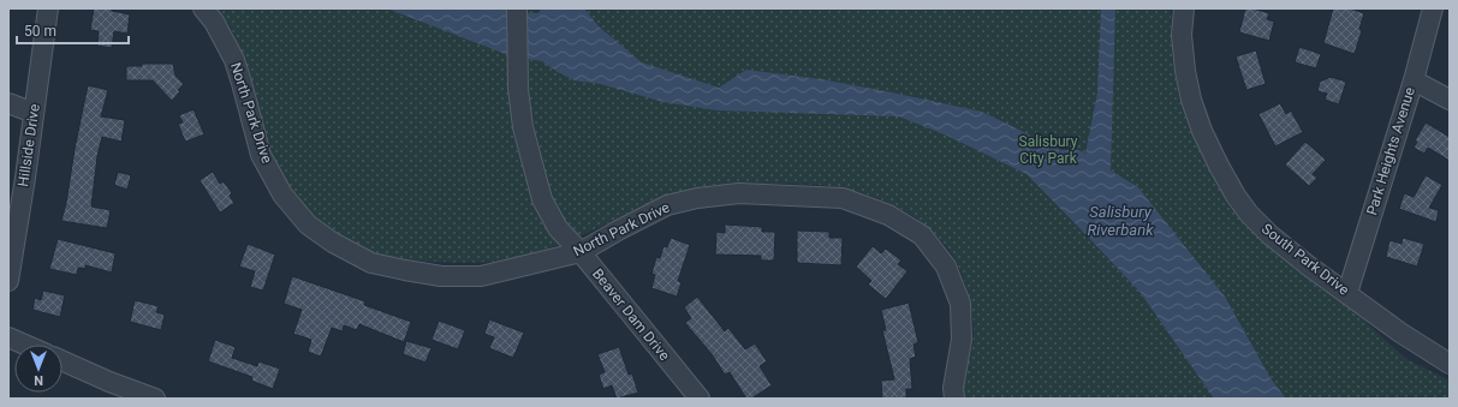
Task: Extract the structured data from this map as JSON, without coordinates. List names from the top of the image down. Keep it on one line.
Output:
{"streets":{"street":["North Park Drive","Hillside Drive","Park Heights Avenue","South Park Drive","Beaver Dam Drive"]},"crossings":[["North Park Drive","Beaver Dam Drive"],["Park Heights Avenue","South Park Drive"]],"water":["Salisbury Riverbank"],"parks":["Salisbury City Park"],"scale_bar":"50 m","north":"bottom"}
